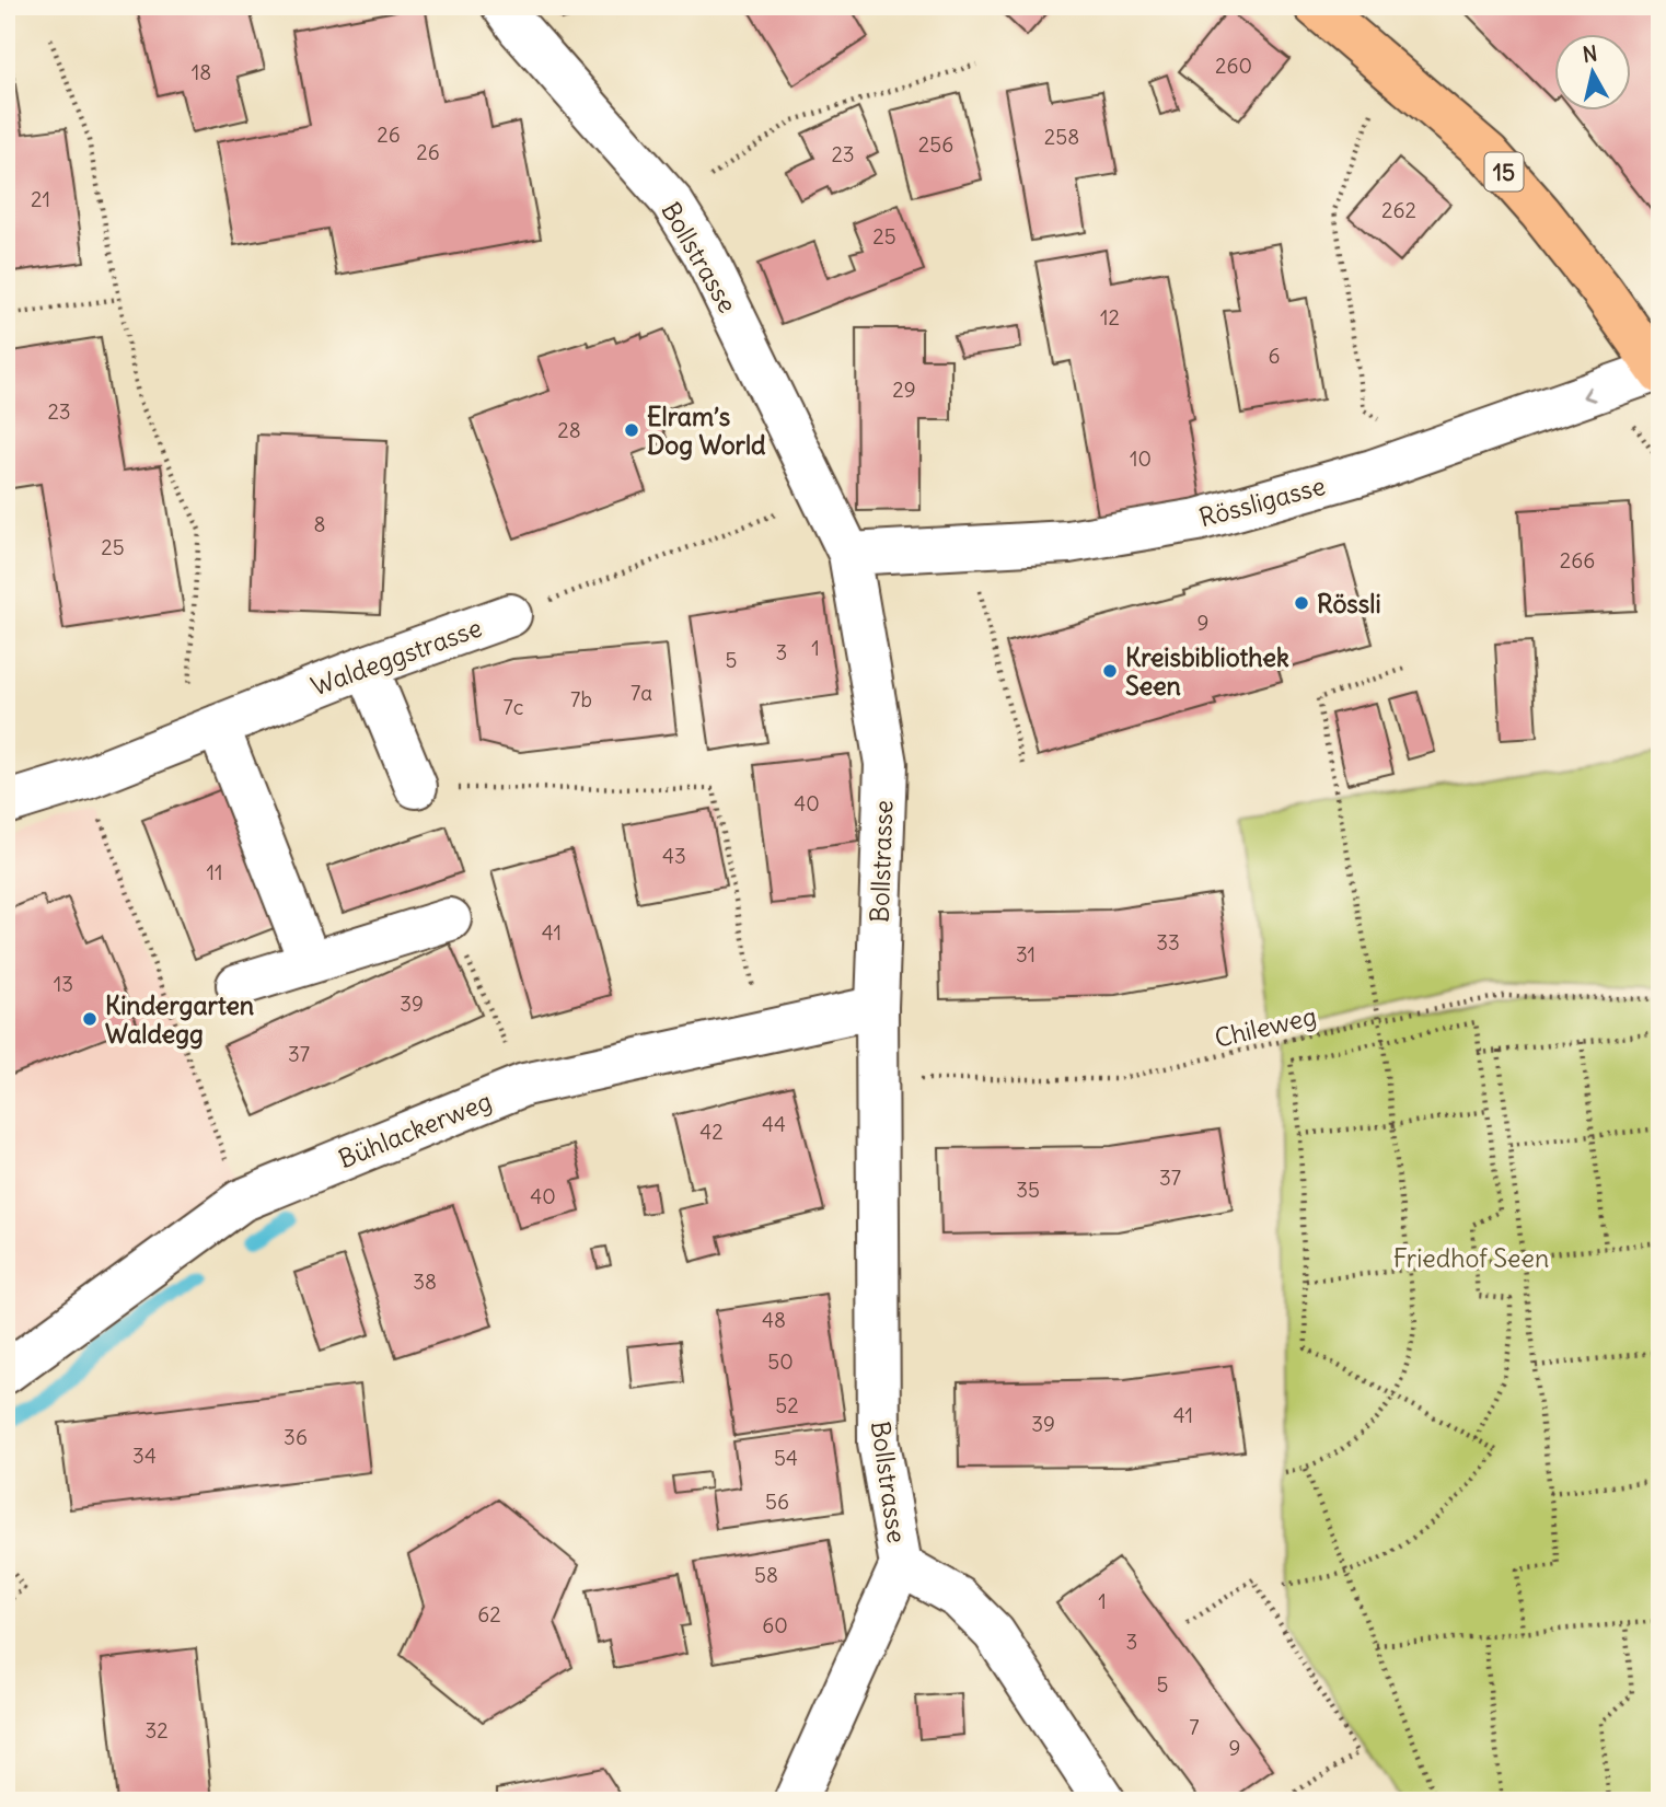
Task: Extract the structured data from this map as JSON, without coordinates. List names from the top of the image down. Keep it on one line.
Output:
{"streets":{"main road":["15"],"street":["Bollstrasse","Rössligasse","Waldeggstrasse","Bühlackerweg"],"path":["Chileweg"]},"crossings":[["15","Rössligasse"],["Bollstrasse","Rössligasse"],["Bollstrasse","Chileweg"],["Bollstrasse","Bühlackerweg"]],"one_way":["Rössligasse"],"parks":["Friedhof Seen"],"places":["Elram’s Dog World","Rössli","Kreisbibliothek Seen","Kindergarten Waldegg"],"house_numbers":["260","18","26","258","256","26","23","21","262","25","12","6","29","23","28","10","8","25","266","9","1","3","5","7a","7b","7c","40","43","11","41","33","31","13","39","37","44","42","37","35","40","38","48","50","52","41","39","36","34","54","56","58","1","62","60","3","5","7","32","9"],"north":"top"}
